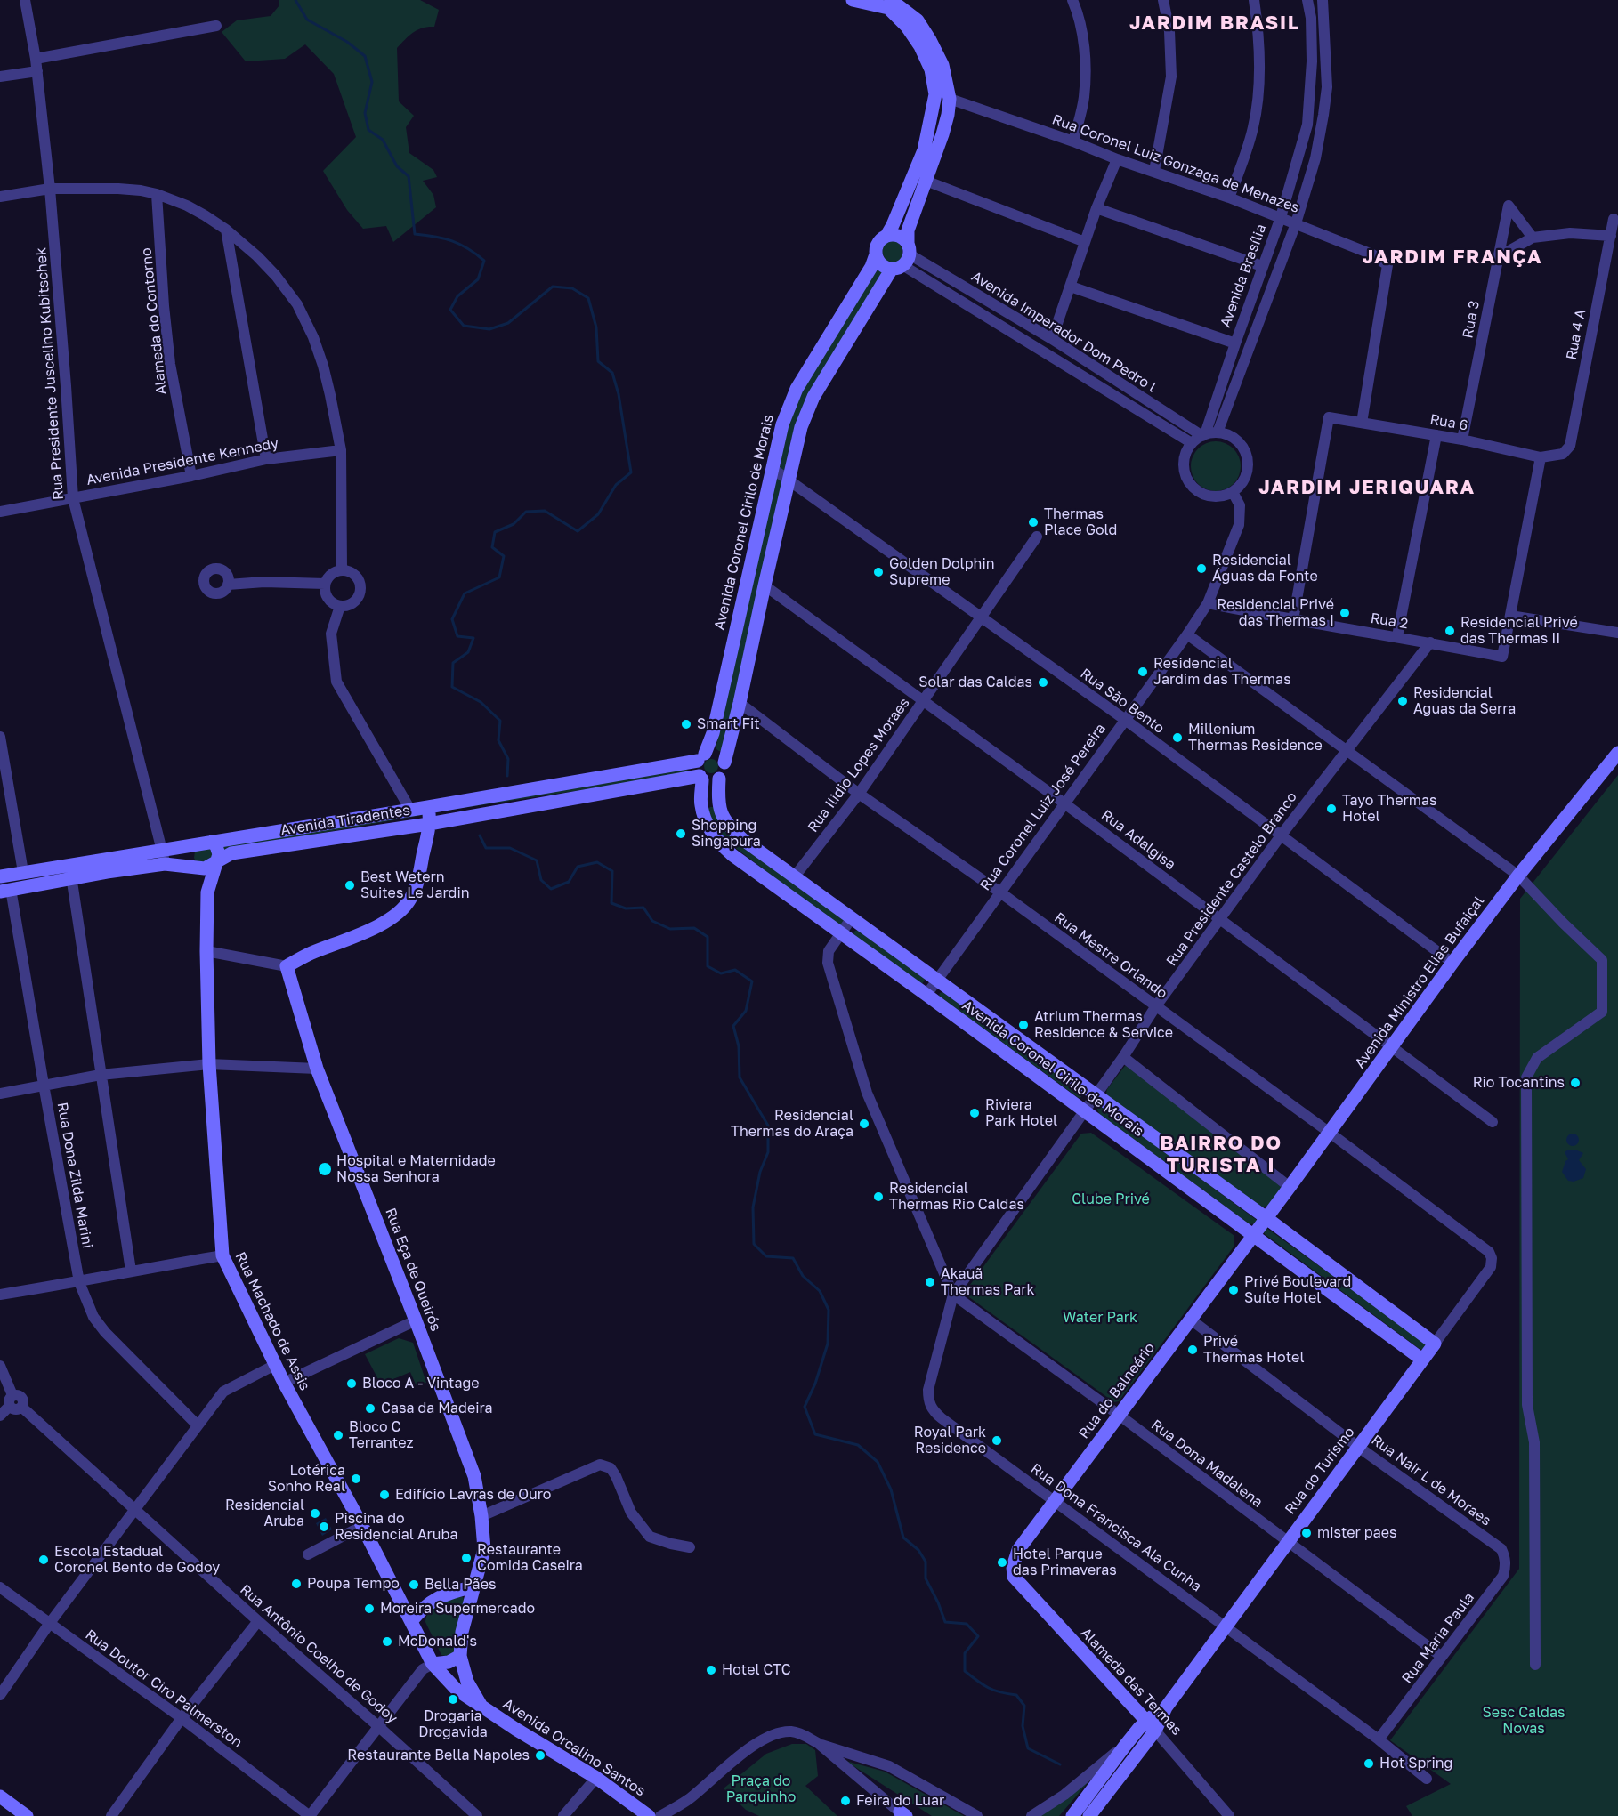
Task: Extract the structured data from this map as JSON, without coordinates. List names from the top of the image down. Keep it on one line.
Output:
{"streets":{"main road":["Avenida Coronel Cirilo de Morais","Avenida Tiradentes","Avenida Ministro Elias Bufaiçal","Rua Eça de Queirós","Rua Machado de Assis","Rua do Balneário","Rua do Turismo","Alameda das Termas","Avenida Orcalino Santos"],"street":["Rua Coronel Luiz Gonzaga de Menazes","Avenida Brasília","Rua 3","Alameda do Contorno","Avenida Imperador Dom Pedro l","Rua 4 A","Rua Presidente Juscelino Kubitschek","Rua 6","Avenida Presidente Kennedy","Rua 2","Rua São Bento","Rua Ilidio Lopes Moraes","Rua Coronel Luiz José Pereira","Rua Adalgisa","Rua Presidente Castelo Branco","Rua Mestre Orlando","Rua Dona Zilda Marini","Rua Dona Madalena","Rua Nair L de Moraes","Rua Dona Francisca Ala Cunha","Rua Maria Paula","Rua Antônio Coelho de Godoy","Rua Doutor Ciro Palmerston"]},"crossings":[["Rua Coronel Luiz Gonzaga de Menazes","Avenida Brasília"],["Rua Coronel Luiz Gonzaga de Menazes","Rua 6"],["Avenida Brasília","Avenida Imperador Dom Pedro l"],["Avenida Brasília","Rua Coronel Luiz José Pereira"],["Rua 3","Rua 6"],["Alameda do Contorno","Avenida Presidente Kennedy"],["Avenida Imperador Dom Pedro l","Avenida Coronel Cirilo de Morais"],["Avenida Imperador Dom Pedro l","Rua Coronel Luiz José Pereira"],["Rua 4 A","Rua 6"],["Rua Presidente Juscelino Kubitschek","Avenida Presidente Kennedy"],["Rua Presidente Juscelino Kubitschek","Avenida Tiradentes"],["Rua 6","Rua 2"],["Avenida Coronel Cirilo de Morais","Rua São Bento"],["Avenida Coronel Cirilo de Morais","Rua Ilidio Lopes Moraes"],["Avenida Coronel Cirilo de Morais","Rua Coronel Luiz José Pereira"],["Avenida Coronel Cirilo de Morais","Avenida Tiradentes"],["Avenida Coronel Cirilo de Morais","Rua Presidente Castelo Branco"],["Avenida Coronel Cirilo de Morais","Avenida Ministro Elias Bufaiçal"],["Avenida Coronel Cirilo de Morais","Rua do Balneário"],["Avenida Coronel Cirilo de Morais","Rua do Turismo"],["Rua 2","Rua Coronel Luiz José Pereira"],["Rua 2","Rua Presidente Castelo Branco"],["Rua São Bento","Rua Ilidio Lopes Moraes"],["Rua São Bento","Rua Coronel Luiz José Pereira"],["Rua São Bento","Rua Presidente Castelo Branco"],["Rua São Bento","Avenida Ministro Elias Bufaiçal"],["Rua Ilidio Lopes Moraes","Rua Adalgisa"],["Rua Ilidio Lopes Moraes","Rua Mestre Orlando"],["Rua Coronel Luiz José Pereira","Rua Adalgisa"],["Rua Coronel Luiz José Pereira","Rua Mestre Orlando"],["Avenida Tiradentes","Rua Dona Zilda Marini"],["Avenida Tiradentes","Rua Machado de Assis"],["Rua Adalgisa","Rua Presidente Castelo Branco"],["Rua Adalgisa","Avenida Ministro Elias Bufaiçal"],["Rua Presidente Castelo Branco","Rua Mestre Orlando"],["Rua Presidente Castelo Branco","Rua Dona Madalena"],["Rua Presidente Castelo Branco","Rua Dona Francisca Ala Cunha"],["Rua Mestre Orlando","Avenida Ministro Elias Bufaiçal"],["Rua Mestre Orlando","Rua do Turismo"],["Avenida Ministro Elias Bufaiçal","Rua do Balneário"],["Rua Eça de Queirós","Rua Machado de Assis"],["Rua Eça de Queirós","Avenida Orcalino Santos"],["Rua Machado de Assis","Avenida Orcalino Santos"],["Rua do Balneário","Rua Dona Madalena"],["Rua do Balneário","Rua Nair L de Moraes"],["Rua do Balneário","Rua Dona Francisca Ala Cunha"],["Rua do Balneário","Alameda das Termas"],["Rua Dona Madalena","Rua do Turismo"],["Rua Dona Madalena","Rua Dona Francisca Ala Cunha"],["Rua Dona Madalena","Rua Maria Paula"],["Rua do Turismo","Rua Nair L de Moraes"],["Rua do Turismo","Rua Dona Francisca Ala Cunha"],["Rua do Turismo","Alameda das Termas"],["Rua Nair L de Moraes","Rua Maria Paula"],["Rua Dona Francisca Ala Cunha","Rua Maria Paula"]],"districts":["JARDIM BRASIL","JARDIM FRANÇA","JARDIM JERIQUARA","BAIRRO DO TURISTA I"],"parks":["Clube Privé","Water Park","Sesc Caldas Novas","Praça do Parquinho"],"places":["Thermas Place Gold","Residencial Águas da Fonte","Golden Dolphin Supreme","Residencial Privé das Thermas I","Residencial Privé das Thermas II","Residencial Jardim das Thermas","Solar das Caldas","Residencial Aguas da Serra","Smart Fit","Millenium Thermas Residence","Tayo Thermas Hotel","Shopping Singapura","Best Wetern Suites Le Jardin","Atrium Thermas Residence & Service","Rio Tocantins","Riviera Park Hotel","Residencial Thermas do Araça","Hospital e Maternidade Nossa Senhora","Residencial Thermas Rio Caldas","Akauã Thermas Park","Privé Boulevard Suíte Hotel","Privé Thermas Hotel","Bloco A - Vintage","Casa da Madeira","Bloco C Terrantez","Royal Park Residence","Lotérica Sonho Real","Edifício Lavras de Ouro","Residencial Aruba","Piscina do Residencial Aruba","mister paes","Restaurante Comida Caseira","Escola Estadual Coronel Bento de Godoy","Hotel Parque das Primaveras","Poupa Tempo","Bella Pães","Moreira Supermercado","McDonald's","Hotel CTC","Drogaria Drogavida","Restaurante Bella Napoles","Hot Spring","Feira do Luar"]}
